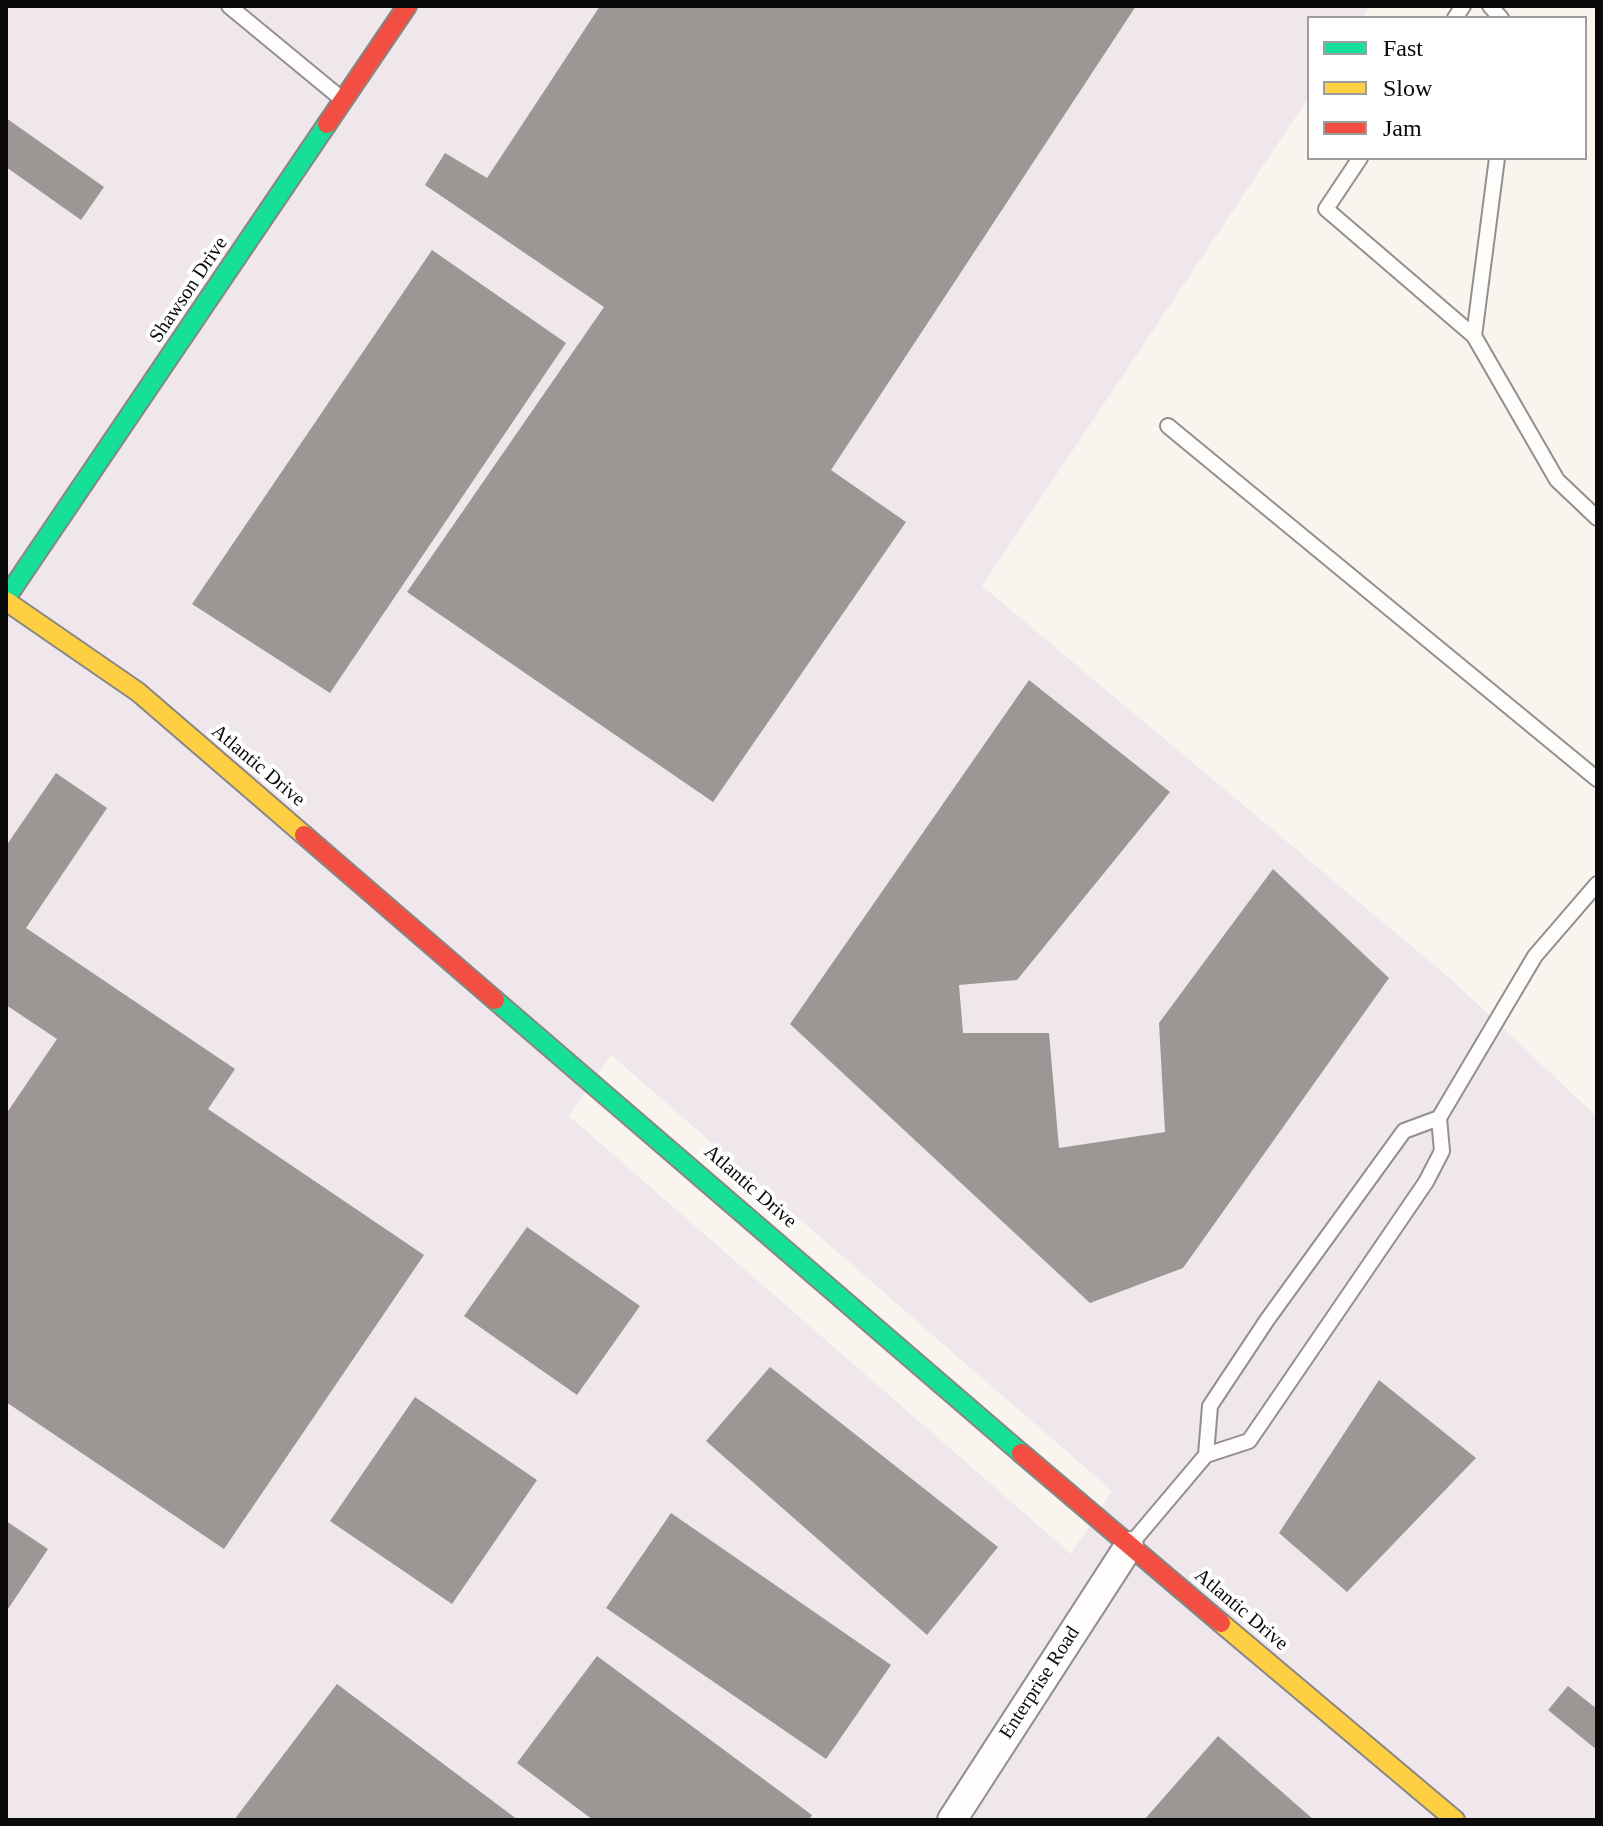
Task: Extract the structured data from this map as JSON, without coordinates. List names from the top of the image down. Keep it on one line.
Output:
{"streets":{"street":["Shawson Drive","Atlantic Drive","Enterprise Road"]},"crossings":[["Shawson Drive","Atlantic Drive"],["Atlantic Drive","Enterprise Road"]],"legend":["Fast","Slow","Jam"]}
